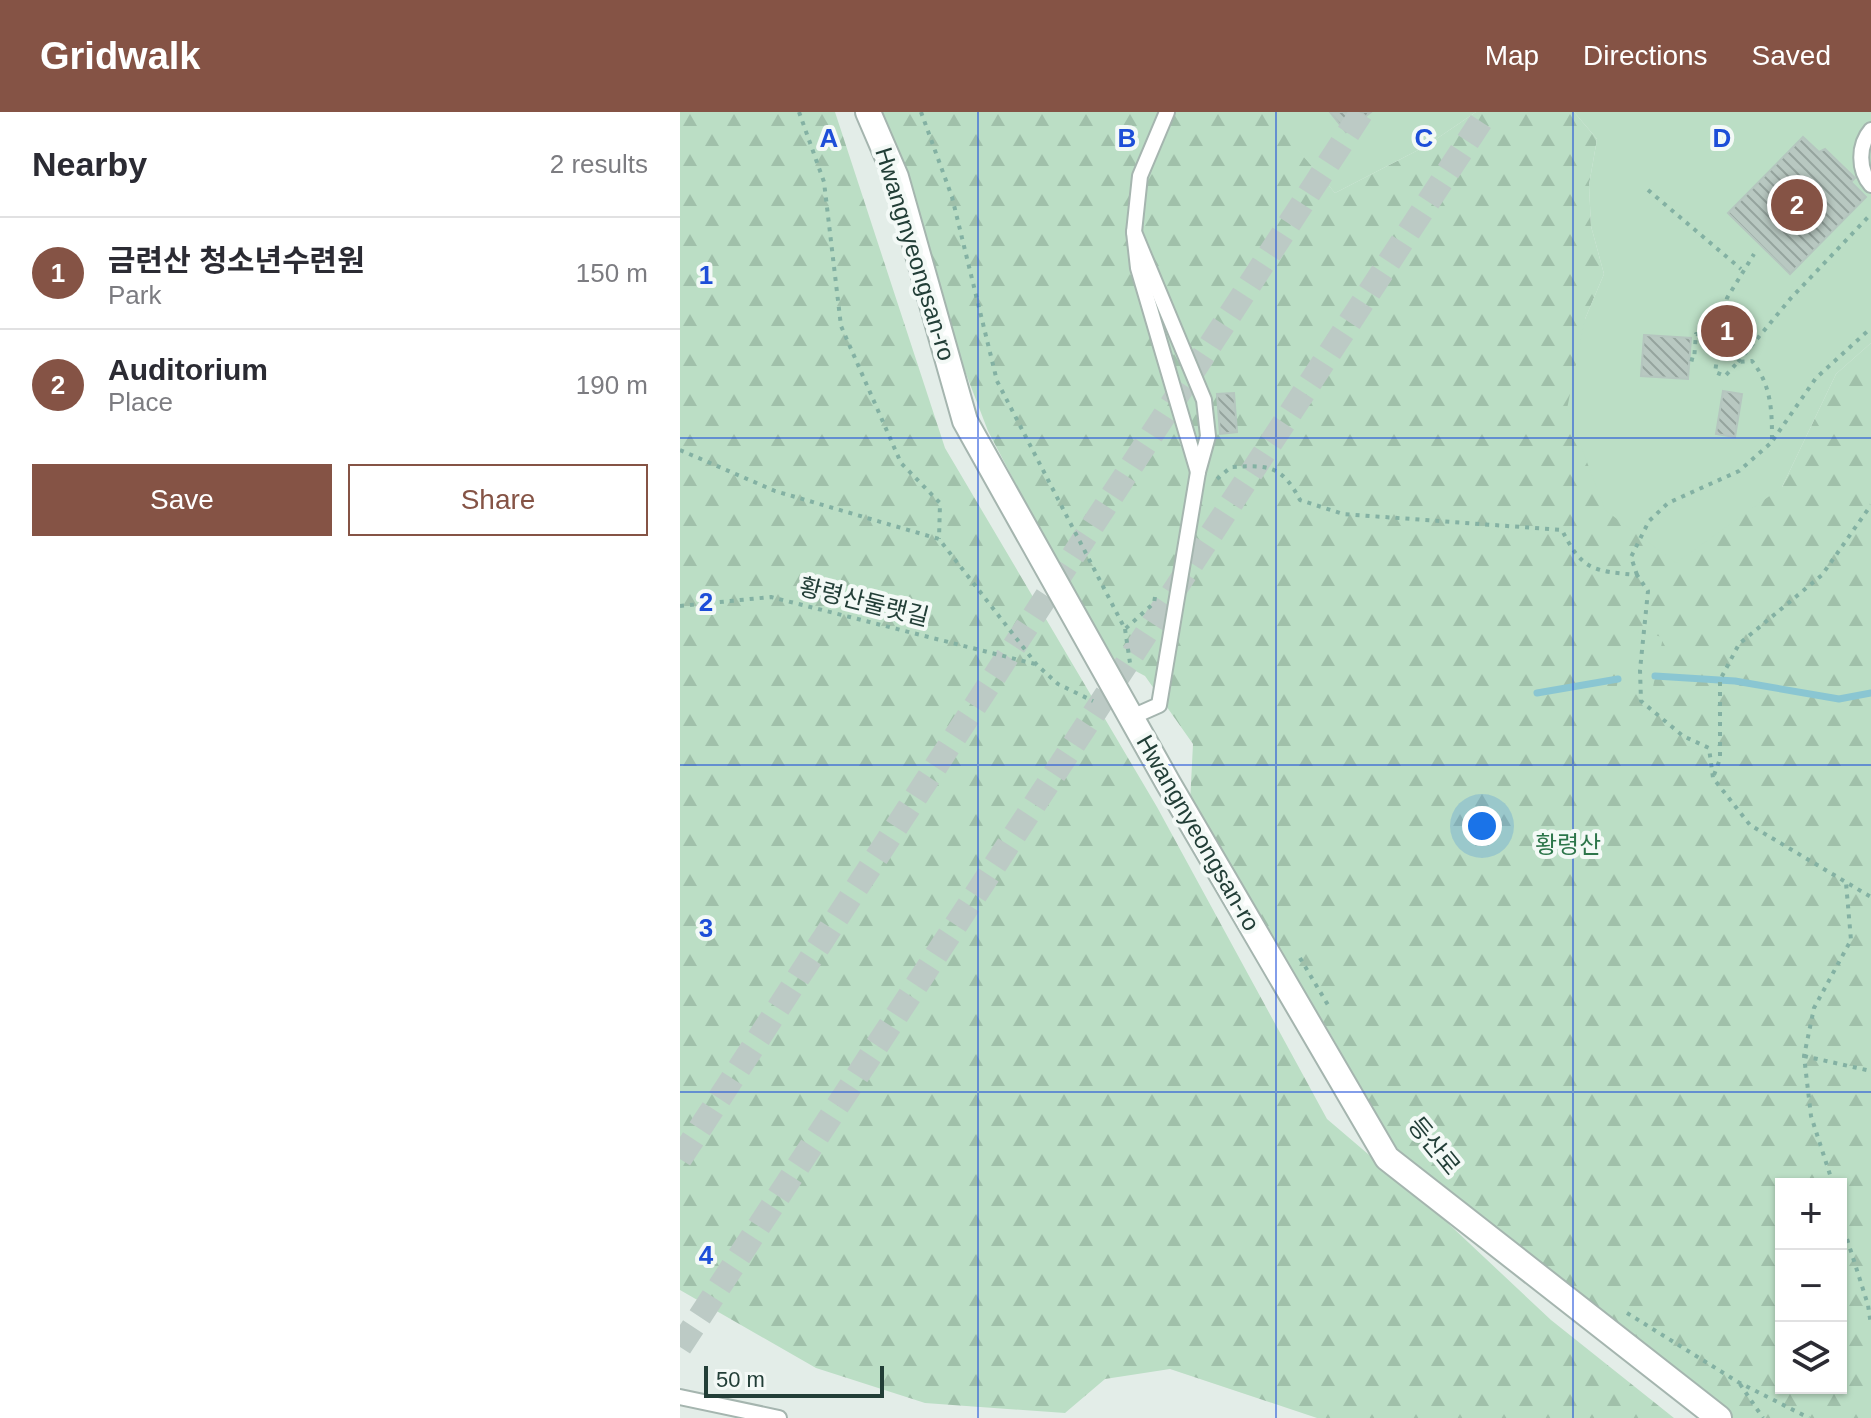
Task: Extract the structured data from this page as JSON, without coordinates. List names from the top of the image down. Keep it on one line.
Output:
{"streets":{"street":["Hwangnyeongsan-ro"],"path":["황령산둘랫길"]},"parks":["황령산"],"scale_bar":"50 m","page":{"header":"Gridwalk","nav":["Map","Directions","Saved"],"heading":["Nearby","2 results"],"pins":["2","1"],"list":[{"mark":"1","name":"금련산 청소년수련원","note":"Park","value":"150 m"},{"mark":"2","name":"Auditorium","note":"Place","value":"190 m"}],"buttons":["Save","Share"],"map_buttons":["+","−"],"scale":"50 m"},"grid":{"columns":["A","B","C","D"],"rows":["1","2","3","4"]}}
